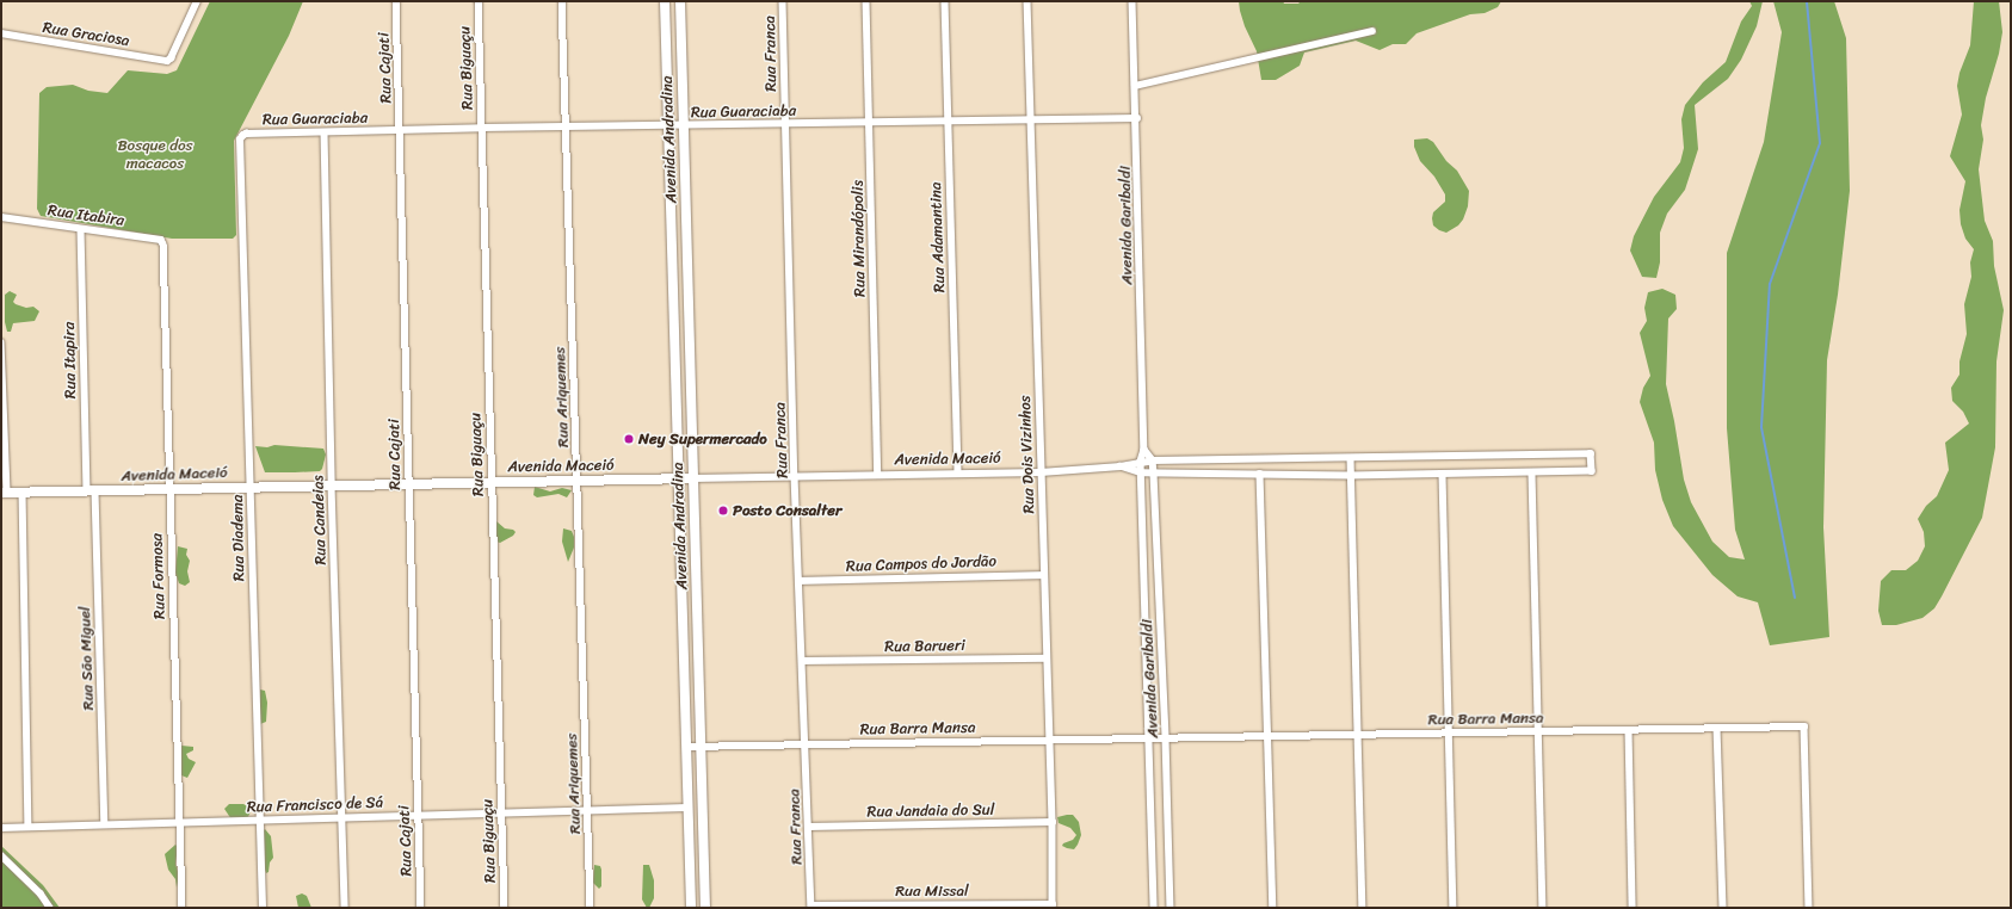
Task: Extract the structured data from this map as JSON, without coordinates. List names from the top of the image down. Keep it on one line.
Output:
{"streets":{"main road":["Avenida Andradina","Avenida Maceió"],"street":["Rua Graciosa","Rua Franca","Rua Cajati","Rua Biguaçu","Rua Guaraciaba","Rua Itabira","Avenida Garibaldi","Rua Adamantina","Rua Mirandópolis","Rua Itapira","Rua Ariquemes","Rua Dois Vizinhos","Rua Candeias","Rua Diadema","Rua Campos do Jordão","Rua Formosa","Rua Barueri","Rua São Miguel","Rua Barra Mansa","Rua Francisco de Sá","Rua Jandaia do Sul","Rua Missal"]},"crossings":[["Rua Franca","Rua Guaraciaba"],["Rua Franca","Avenida Maceió"],["Rua Franca","Rua Campos do Jordão"],["Rua Franca","Rua Barueri"],["Rua Franca","Rua Barra Mansa"],["Rua Franca","Rua Jandaia do Sul"],["Rua Franca","Rua Missal"],["Rua Cajati","Rua Guaraciaba"],["Rua Cajati","Avenida Maceió"],["Rua Cajati","Rua Francisco de Sá"],["Rua Biguaçu","Rua Guaraciaba"],["Rua Biguaçu","Avenida Maceió"],["Rua Biguaçu","Rua Francisco de Sá"],["Rua Guaraciaba","Avenida Andradina"],["Rua Guaraciaba","Avenida Garibaldi"],["Rua Guaraciaba","Rua Adamantina"],["Rua Guaraciaba","Rua Mirandópolis"],["Rua Guaraciaba","Rua Ariquemes"],["Rua Guaraciaba","Rua Dois Vizinhos"],["Rua Guaraciaba","Rua Candeias"],["Rua Guaraciaba","Rua Diadema"],["Avenida Andradina","Avenida Maceió"],["Avenida Andradina","Rua Barra Mansa"],["Avenida Andradina","Rua Francisco de Sá"],["Rua Itabira","Rua Itapira"],["Rua Itabira","Rua Formosa"],["Avenida Garibaldi","Avenida Maceió"],["Avenida Garibaldi","Rua Barra Mansa"],["Rua Adamantina","Avenida Maceió"],["Rua Mirandópolis","Avenida Maceió"],["Rua Itapira","Avenida Maceió"],["Rua Itapira","Rua São Miguel"],["Rua Ariquemes","Avenida Maceió"],["Rua Ariquemes","Rua Francisco de Sá"],["Rua Dois Vizinhos","Avenida Maceió"],["Rua Dois Vizinhos","Rua Campos do Jordão"],["Rua Dois Vizinhos","Rua Barueri"],["Rua Dois Vizinhos","Rua Barra Mansa"],["Rua Dois Vizinhos","Rua Jandaia do Sul"],["Rua Dois Vizinhos","Rua Missal"],["Avenida Maceió","Rua Candeias"],["Avenida Maceió","Rua Diadema"],["Avenida Maceió","Rua Formosa"],["Avenida Maceió","Rua São Miguel"],["Rua Candeias","Rua Francisco de Sá"],["Rua Diadema","Rua Francisco de Sá"],["Rua Formosa","Rua Francisco de Sá"],["Rua São Miguel","Rua Francisco de Sá"]],"parks":["Bosque dos macacos"],"places":["Ney Supermercado","Posto Consalter"]}
